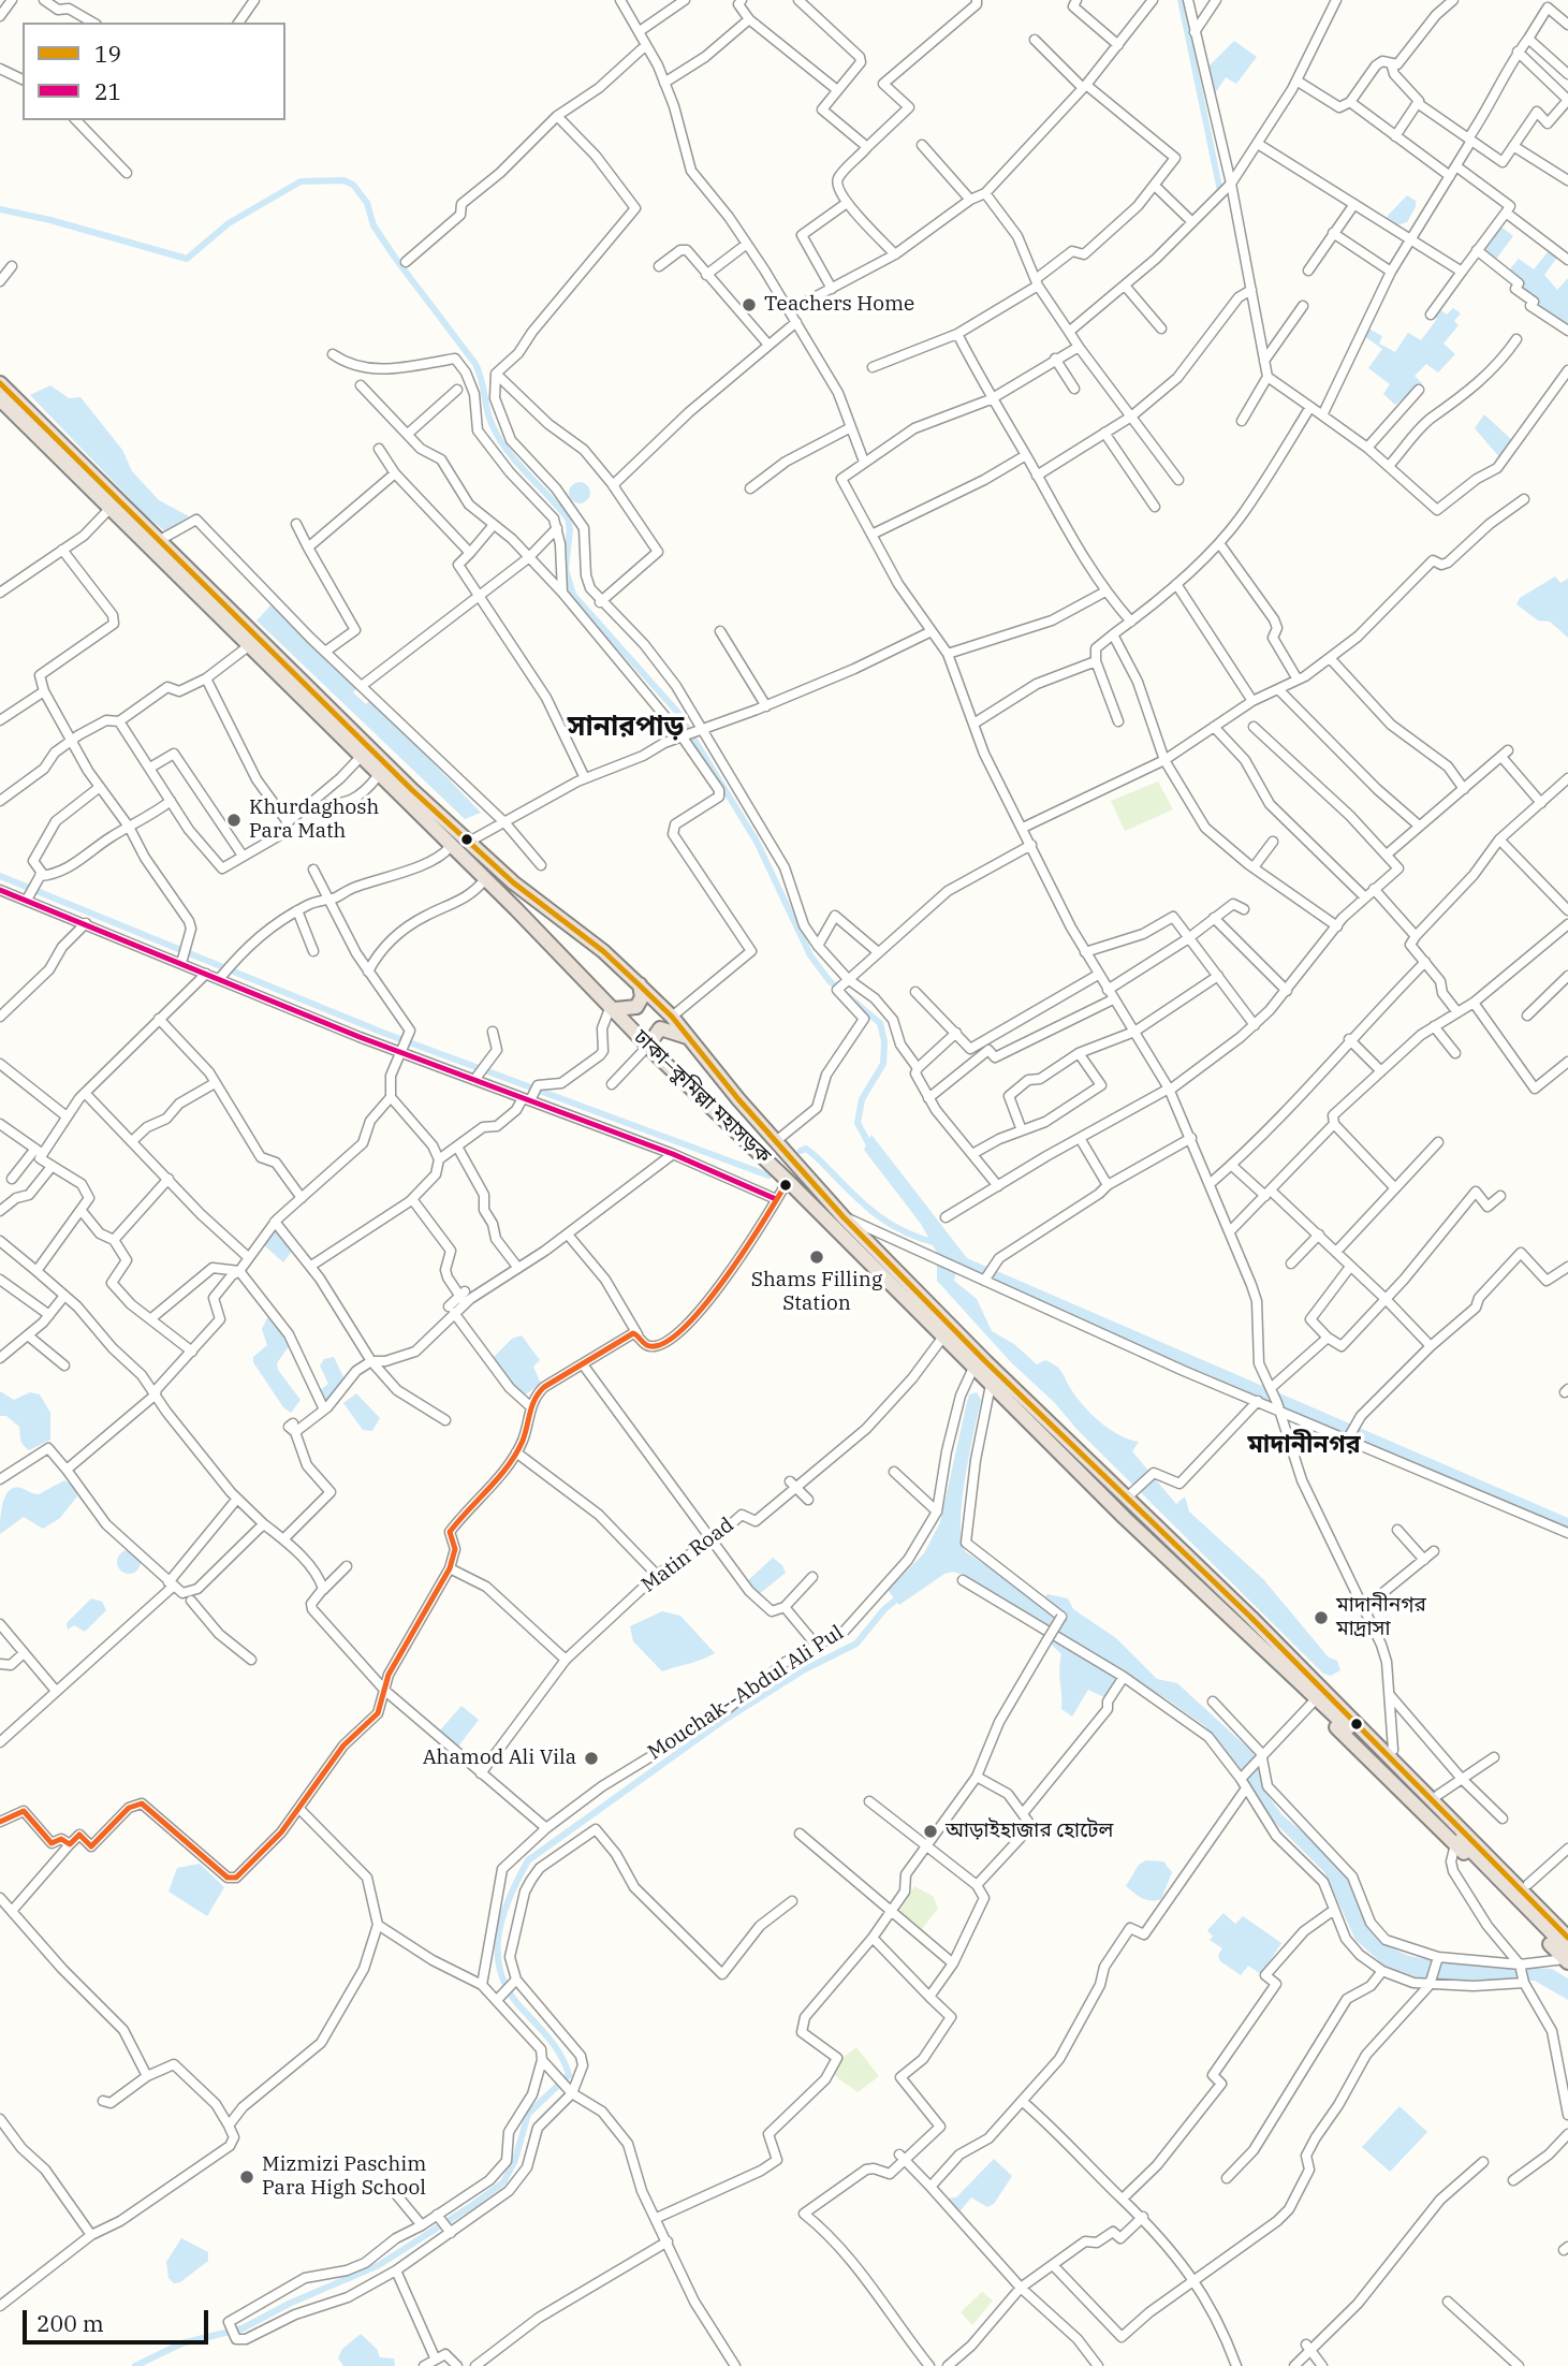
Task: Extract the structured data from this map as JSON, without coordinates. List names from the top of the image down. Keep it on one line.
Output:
{"streets":{"highway":["ঢাকা–কুমিল্লা মহাসড়ক"],"street":["Matin Road","Mouchak--Abdul Ali Pul"]},"crossings":[["ঢাকা–কুমিল্লা মহাসড়ক","Matin Road"],["ঢাকা–কুমিল্লা মহাসড়ক","Mouchak--Abdul Ali Pul"]],"districts":["সানারপাড়","মাদানীনগর"],"places":["Teachers Home","Khurdaghosh Para Math","Shams Filling Station","মাদানীনগর মাদ্রাসা","Ahamod Ali Vila","আড়াইহাজার হোটেল","Mizmizi Paschim Para High School"],"lines":["transit line 19","transit line 21"],"legend":["19","21"],"scale_bar":"200 m"}
